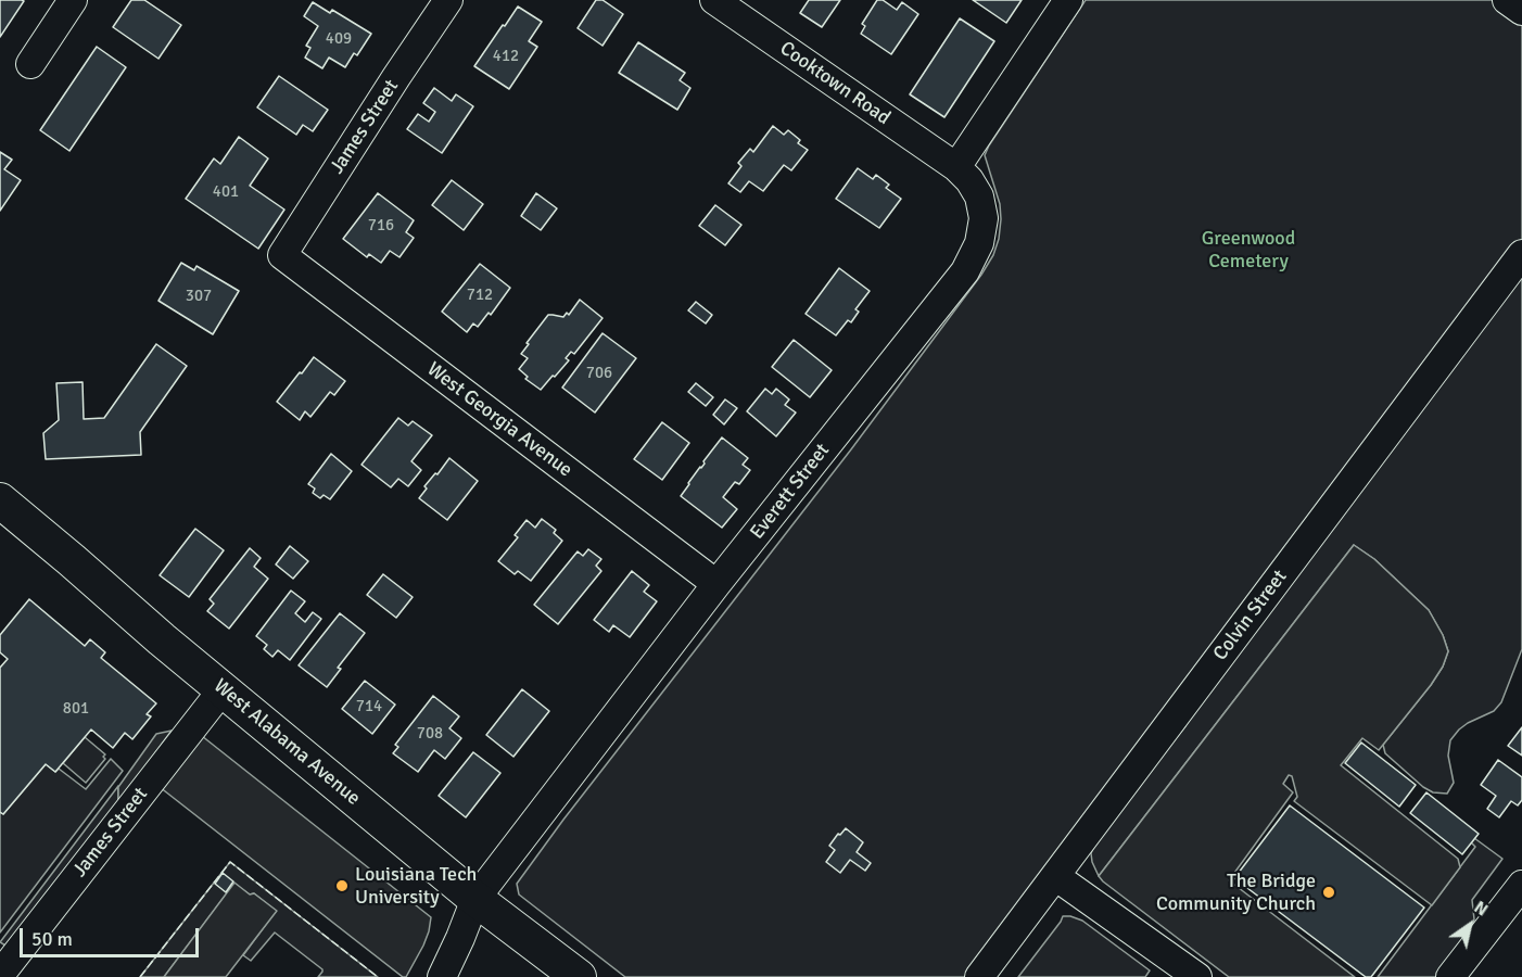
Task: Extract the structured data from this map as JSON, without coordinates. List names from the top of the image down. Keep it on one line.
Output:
{"streets":{"main road":["West Alabama Avenue"],"street":["Cooktown Road","James Street","West Georgia Avenue","Everett Street","Colvin Street"]},"crossings":[["Cooktown Road","Everett Street"],["James Street","West Georgia Avenue"],["James Street","West Alabama Avenue"],["West Georgia Avenue","Everett Street"],["Everett Street","West Alabama Avenue"]],"parks":["Greenwood Cemetery"],"places":["Louisiana Tech University","The Bridge Community Church"],"house_numbers":["409","412","401","716","712","307","706","714","801","708"],"scale_bar":"50 m","north":"top right"}
